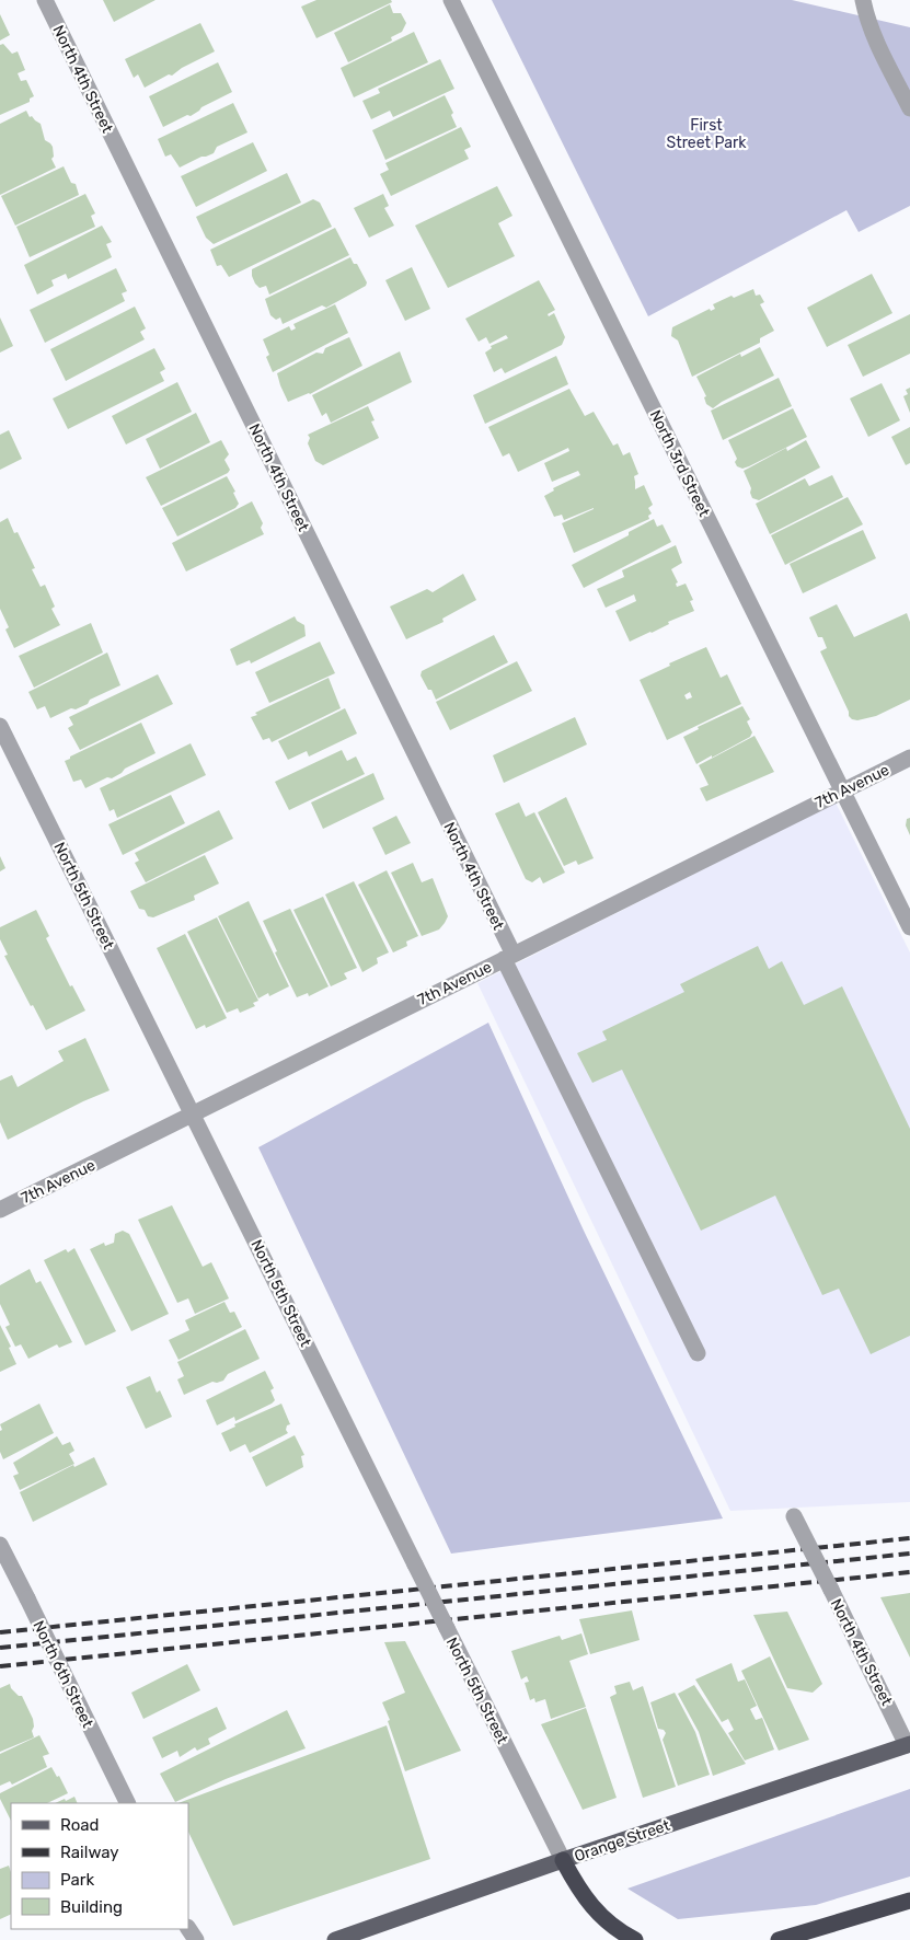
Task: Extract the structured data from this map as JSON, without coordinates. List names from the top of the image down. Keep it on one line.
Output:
{"streets":{"main road":["Orange Street"],"street":["North 4th Street","North 3rd Street","7th Avenue","North 5th Street","North 6th Street"]},"crossings":[["North 4th Street","7th Avenue"],["North 4th Street","Orange Street"],["North 3rd Street","7th Avenue"],["7th Avenue","North 5th Street"],["North 5th Street","Orange Street"]],"parks":["First Street Park"],"legend":["Road","Railway","Park","Building"]}
